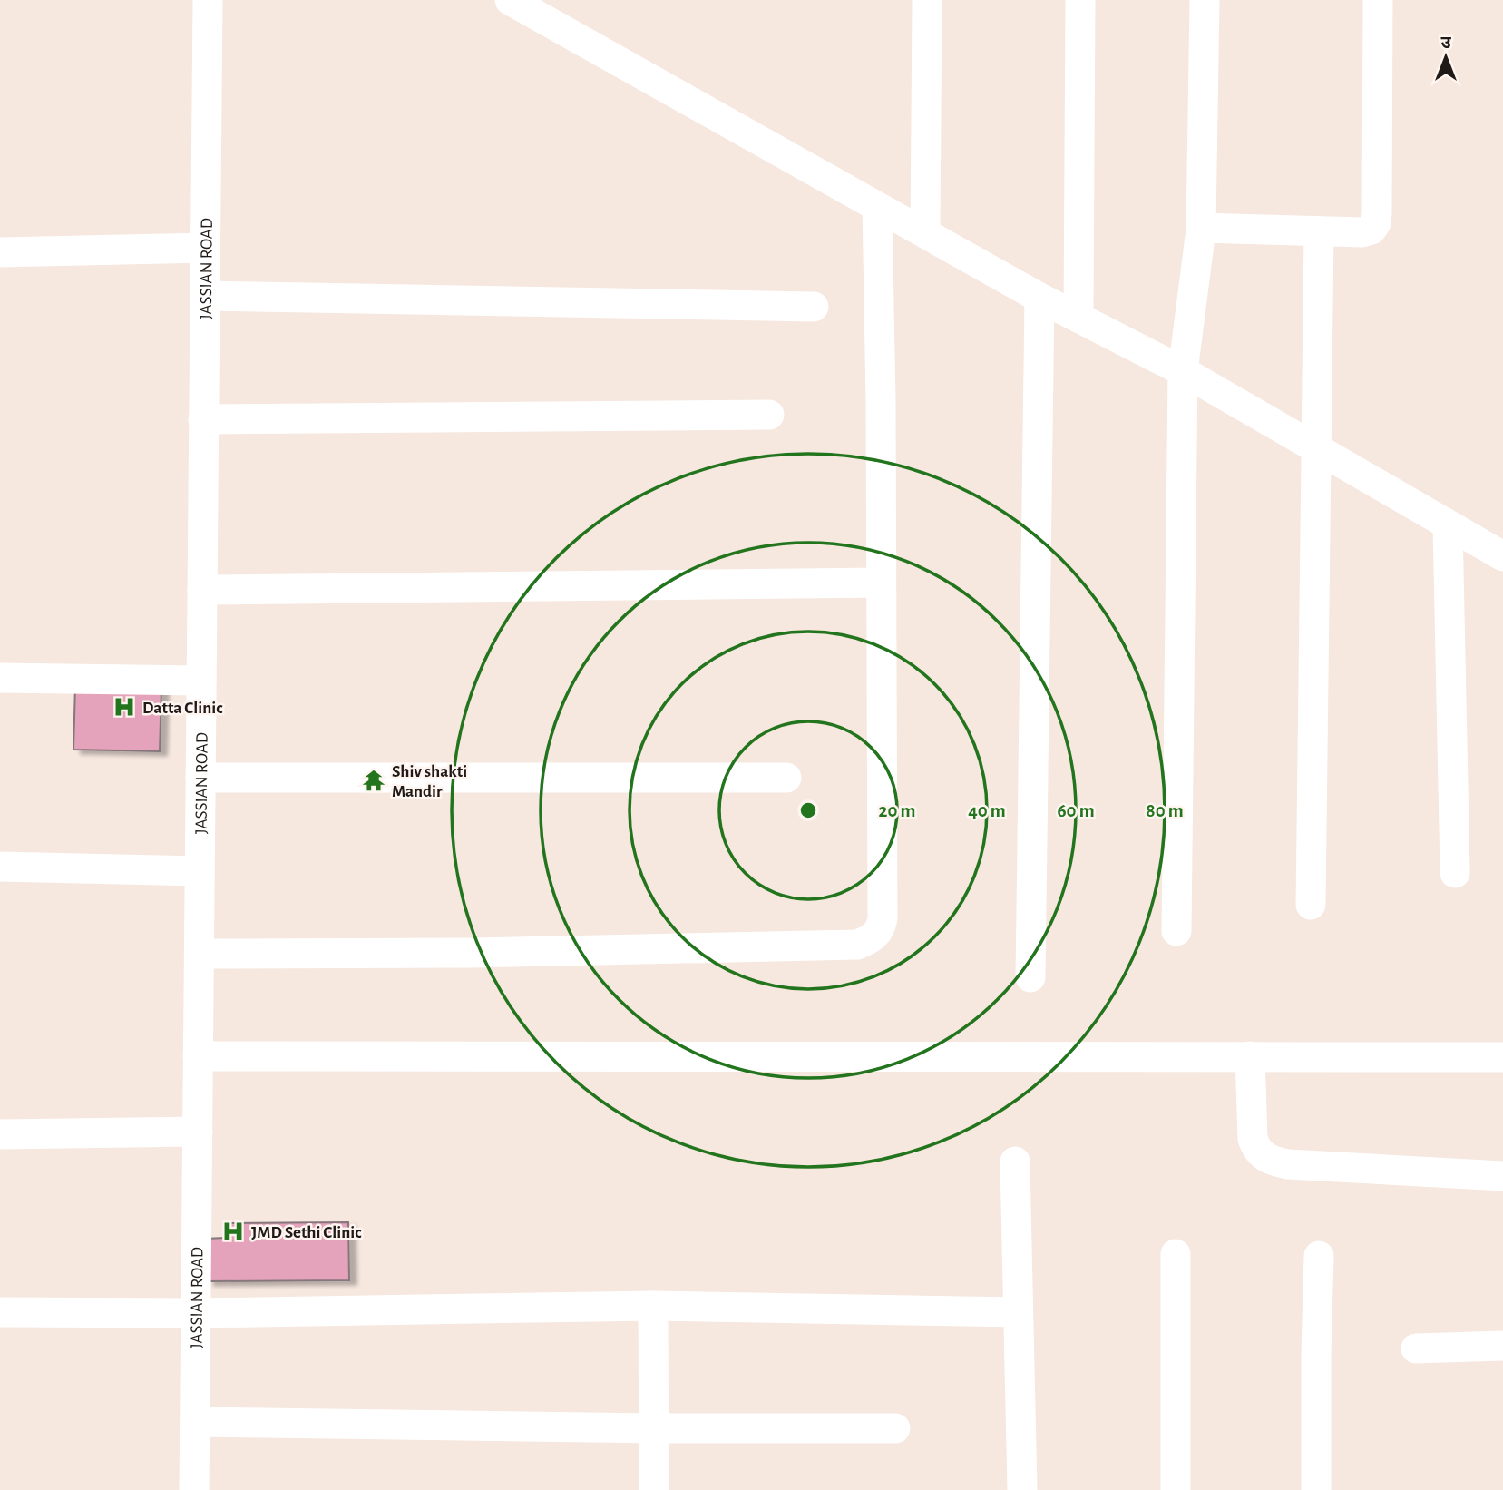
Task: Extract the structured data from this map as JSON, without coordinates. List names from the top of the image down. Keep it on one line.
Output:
{"streets":{"street":["JASSIAN ROAD"]},"places":{"hospital":["Datta Clinic","JMD Sethi Clinic"],"temple":["Shiv shakti Mandir"]},"north":"top","rings":["20 m","40 m","60 m","80 m"]}
